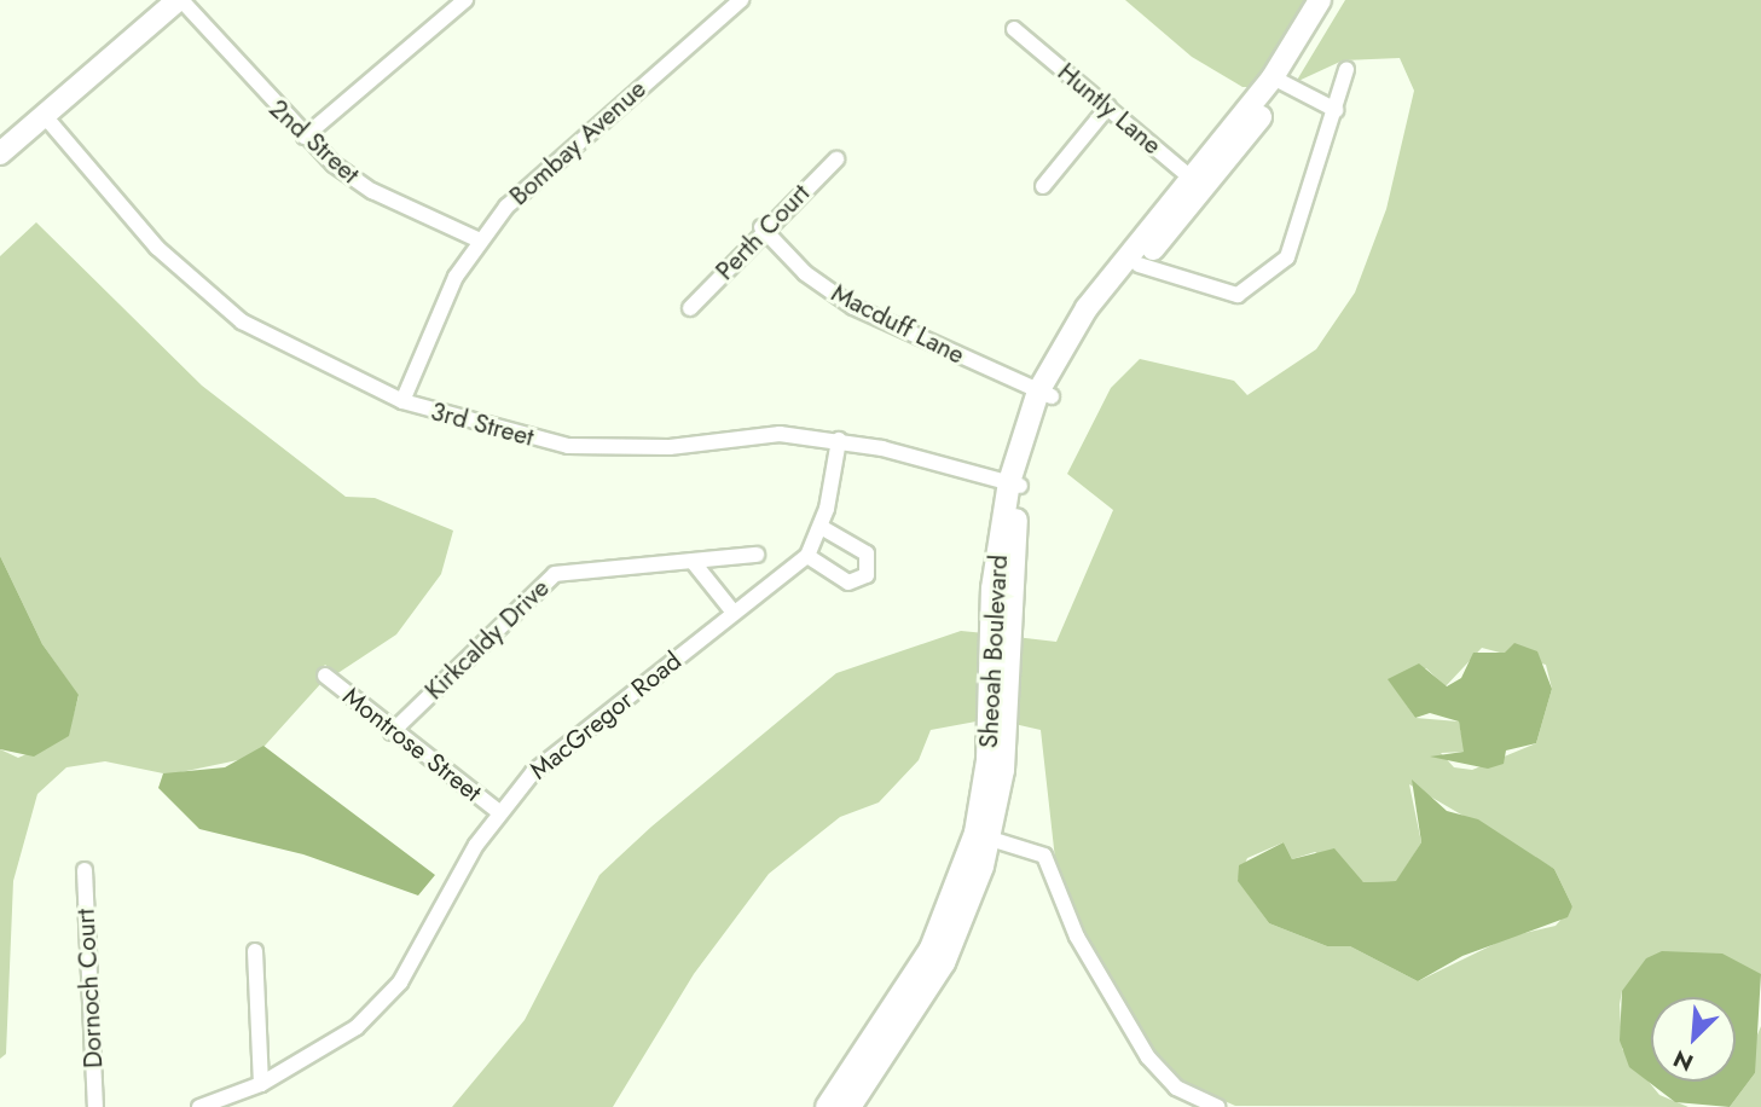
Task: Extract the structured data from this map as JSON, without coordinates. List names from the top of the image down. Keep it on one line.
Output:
{"streets":{"street":["Huntly Lane","2nd Street","Bombay Avenue","Perth Court","Macduff Lane","3rd Street","Kirkcaldy Drive","Sheoah Boulevard","MacGregor Road","Montrose Street","Dornoch Court"]},"crossings":[["Huntly Lane","Sheoah Boulevard"],["2nd Street","Bombay Avenue"],["Bombay Avenue","3rd Street"],["Perth Court","Macduff Lane"],["Macduff Lane","Sheoah Boulevard"],["3rd Street","Sheoah Boulevard"],["3rd Street","MacGregor Road"],["Kirkcaldy Drive","Montrose Street"],["MacGregor Road","Montrose Street"]],"north":"bottom left"}
